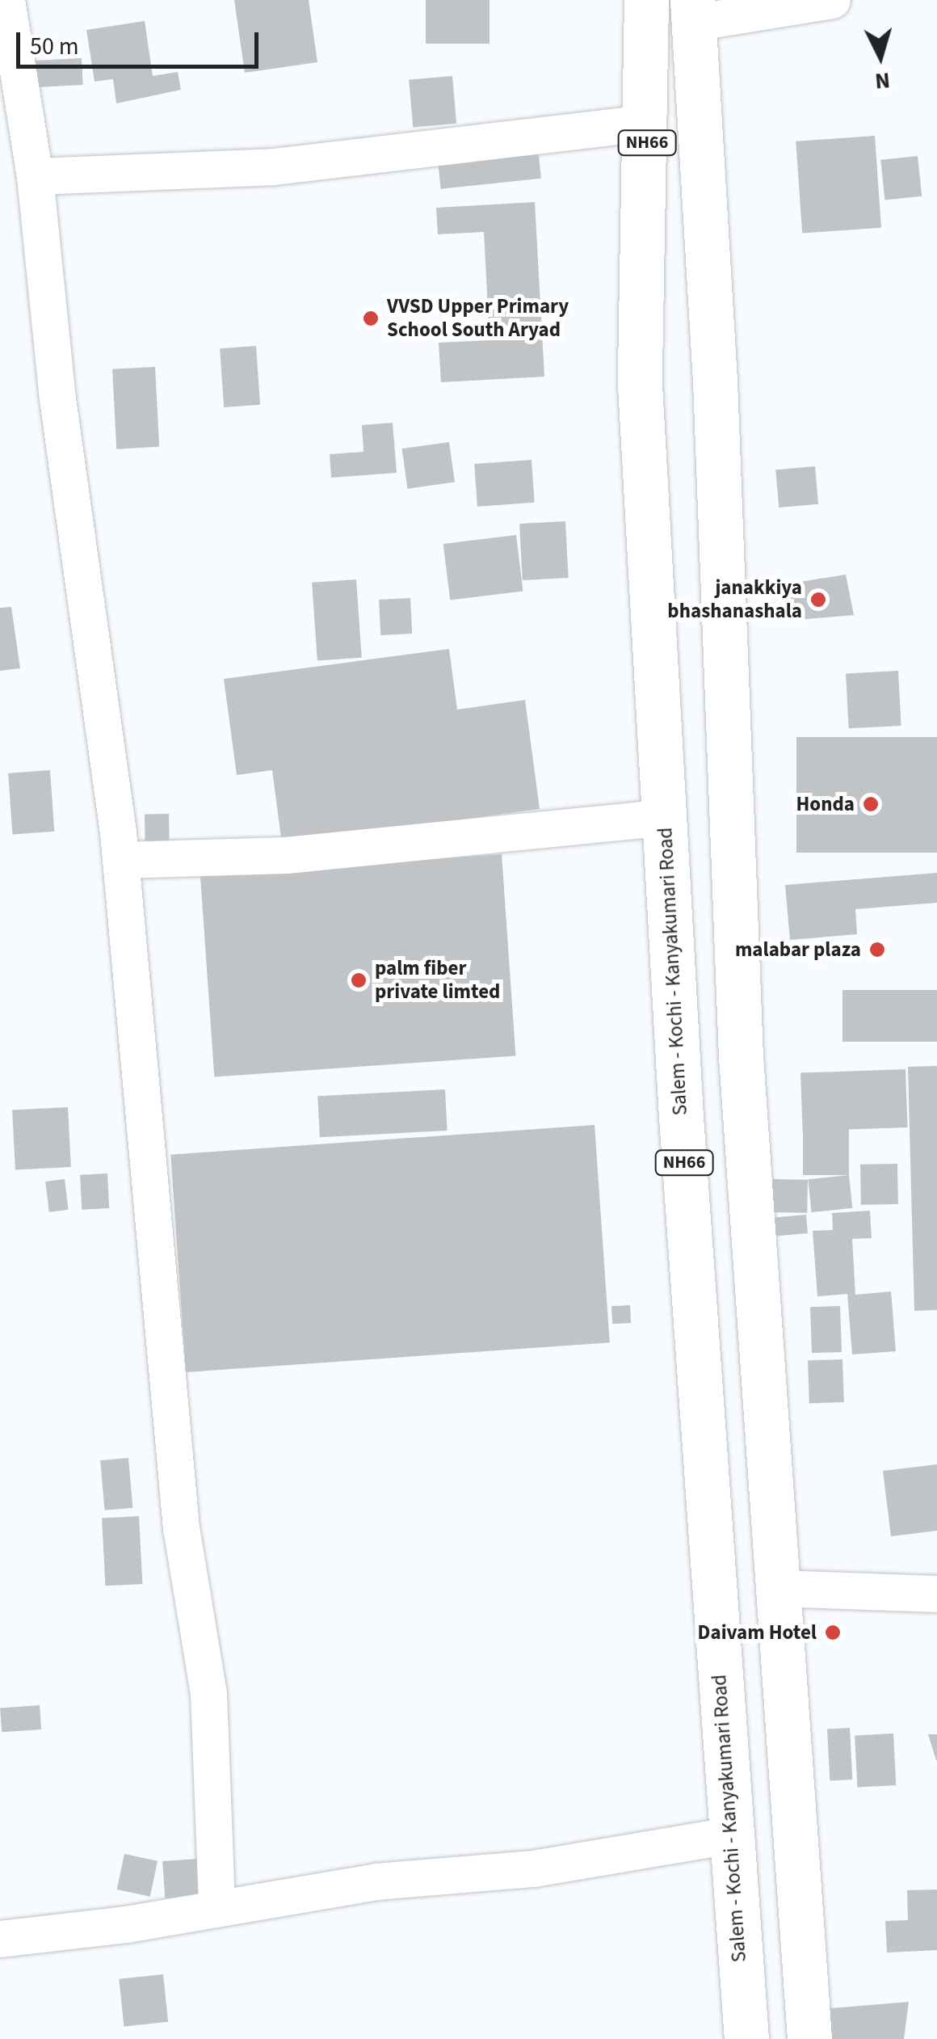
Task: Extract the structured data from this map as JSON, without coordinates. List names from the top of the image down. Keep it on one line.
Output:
{"streets":{"highway":["NH66","Salem - Kochi - Kanyakumari Road"]},"places":["VVSD Upper Primary School South Aryad","janakkiya bhashanashala","Honda","malabar plaza","palm fiber private limted","Daivam Hotel"],"scale_bar":"50 m","north":"bottom"}
